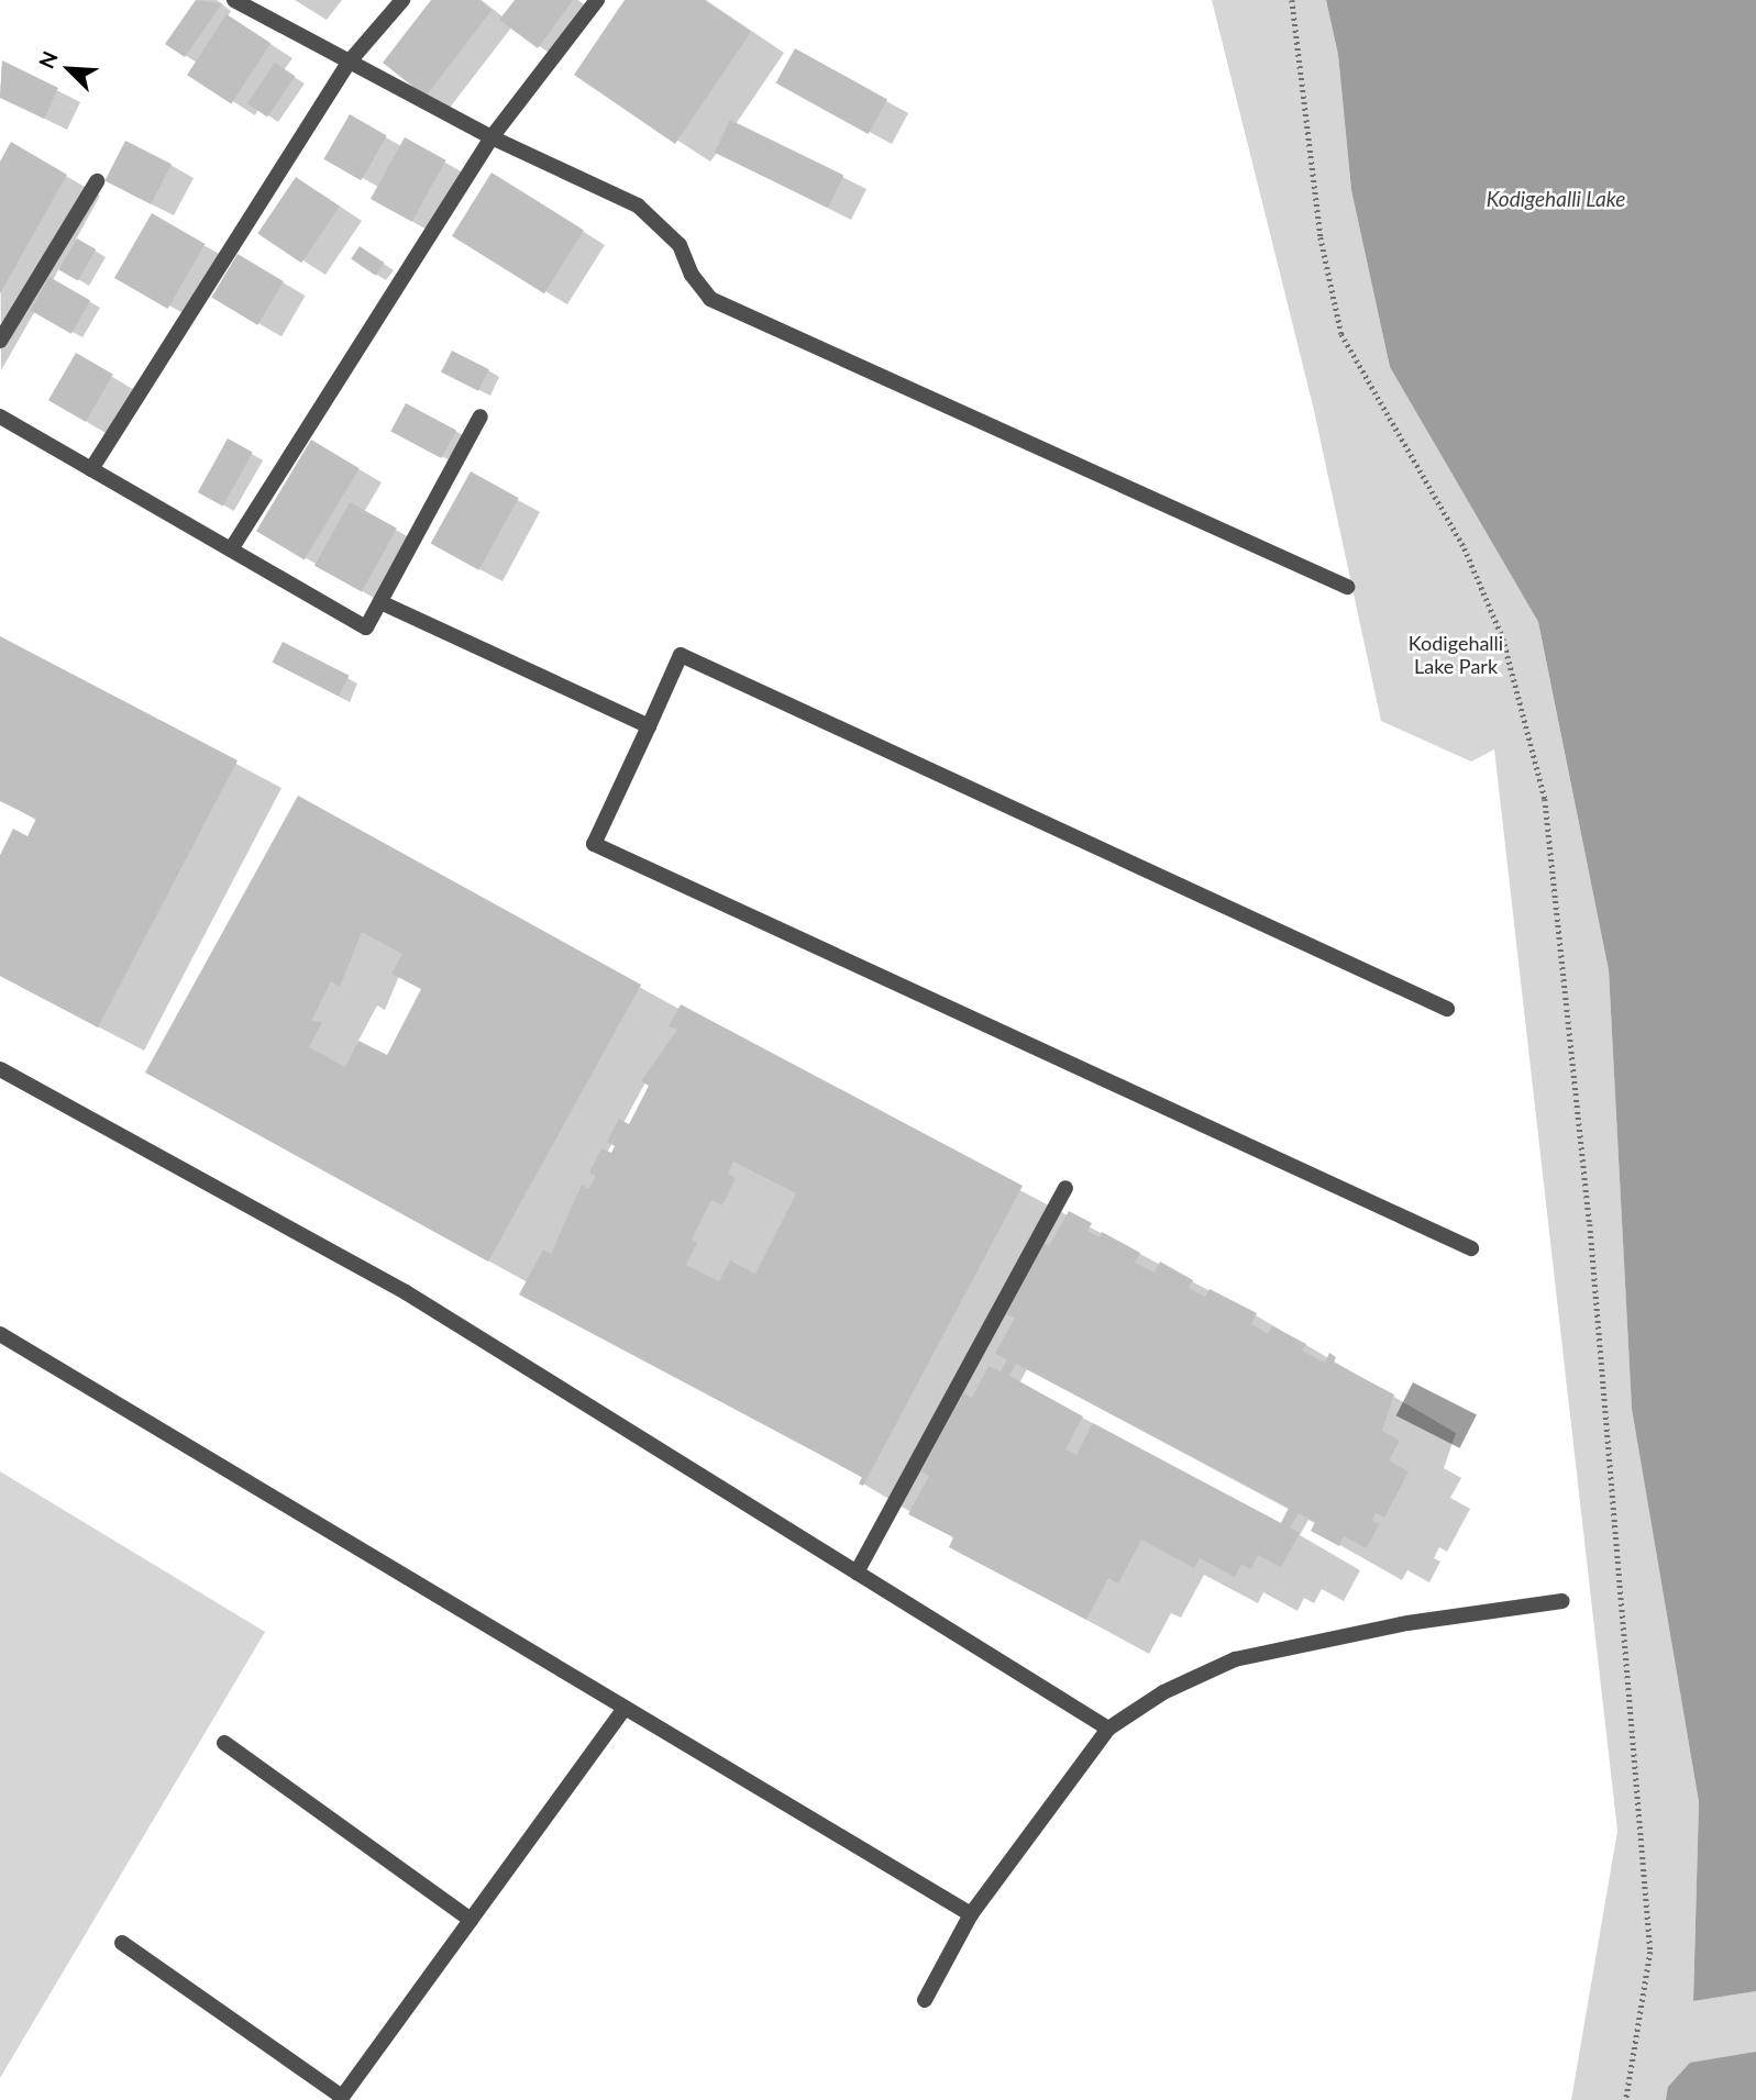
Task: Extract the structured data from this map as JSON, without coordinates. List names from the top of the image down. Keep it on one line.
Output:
{"water":["Kodigehalli Lake"],"parks":["Kodigehalli Lake Park"],"north":"top left"}
